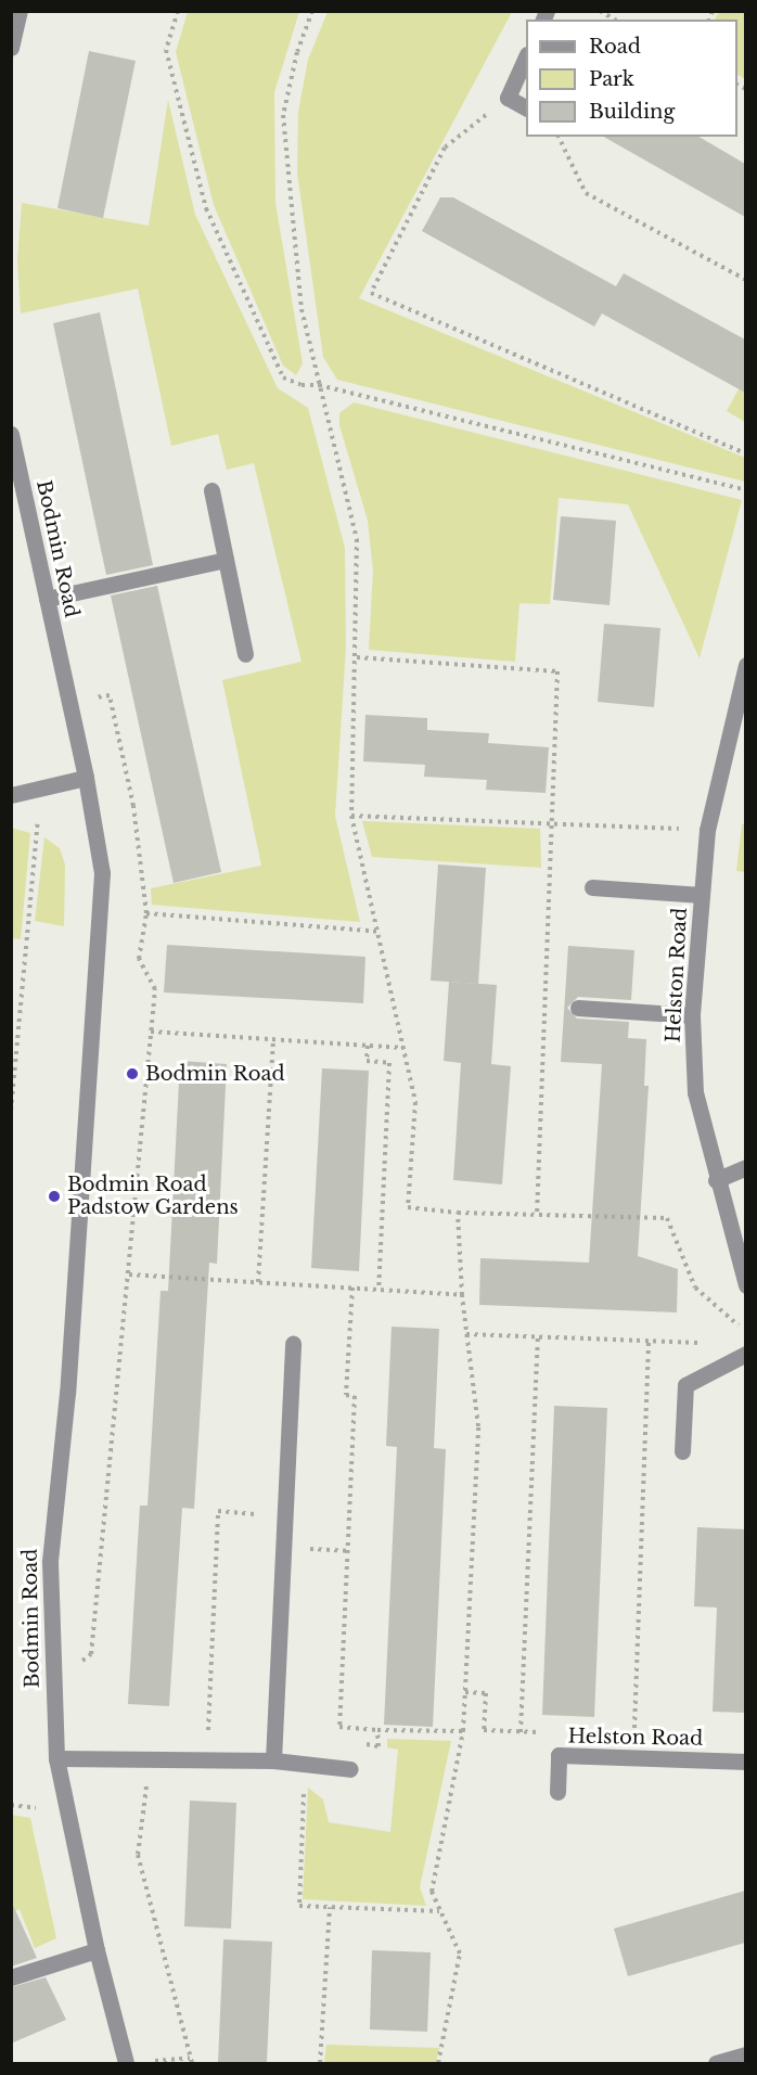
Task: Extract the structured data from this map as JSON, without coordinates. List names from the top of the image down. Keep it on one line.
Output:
{"streets":{"street":["Bodmin Road","Helston Road"]},"places":["Bodmin Road","Bodmin Road Padstow Gardens"],"legend":["Road","Park","Building"]}
